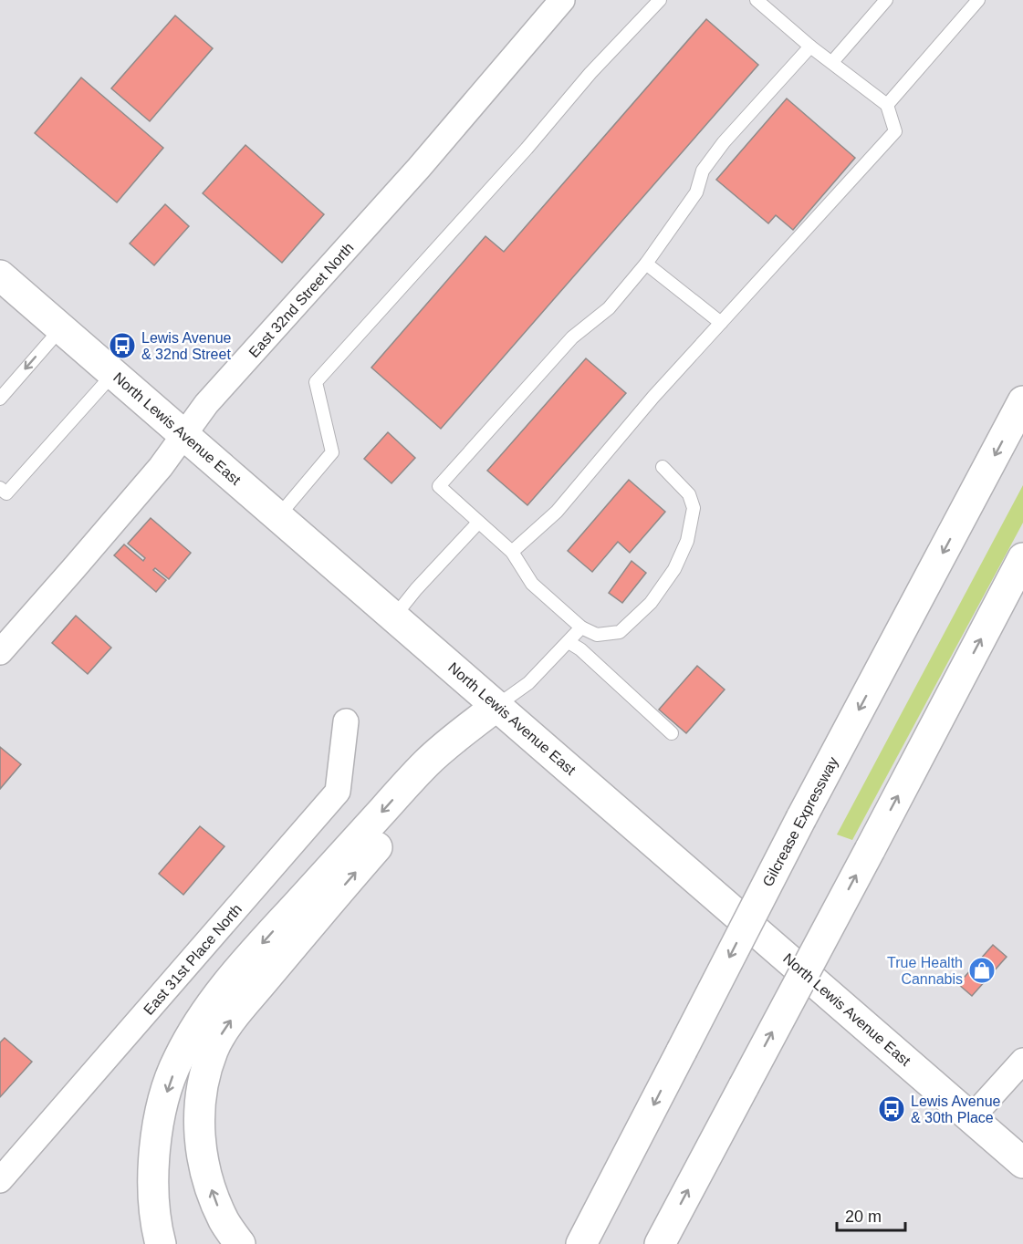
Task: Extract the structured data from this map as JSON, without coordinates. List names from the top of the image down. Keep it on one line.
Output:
{"streets":{"main road":["North Lewis Avenue East","Gilcrease Expressway"],"street":["East 32nd Street North","East 31st Place North"]},"crossings":[["East 32nd Street North","North Lewis Avenue East"]],"places":{"bus stop":["Lewis Avenue & 32nd Street","Lewis Avenue & 30th Place"],"shop":["True Health Cannabis"]},"scale_bar":"20 m"}
